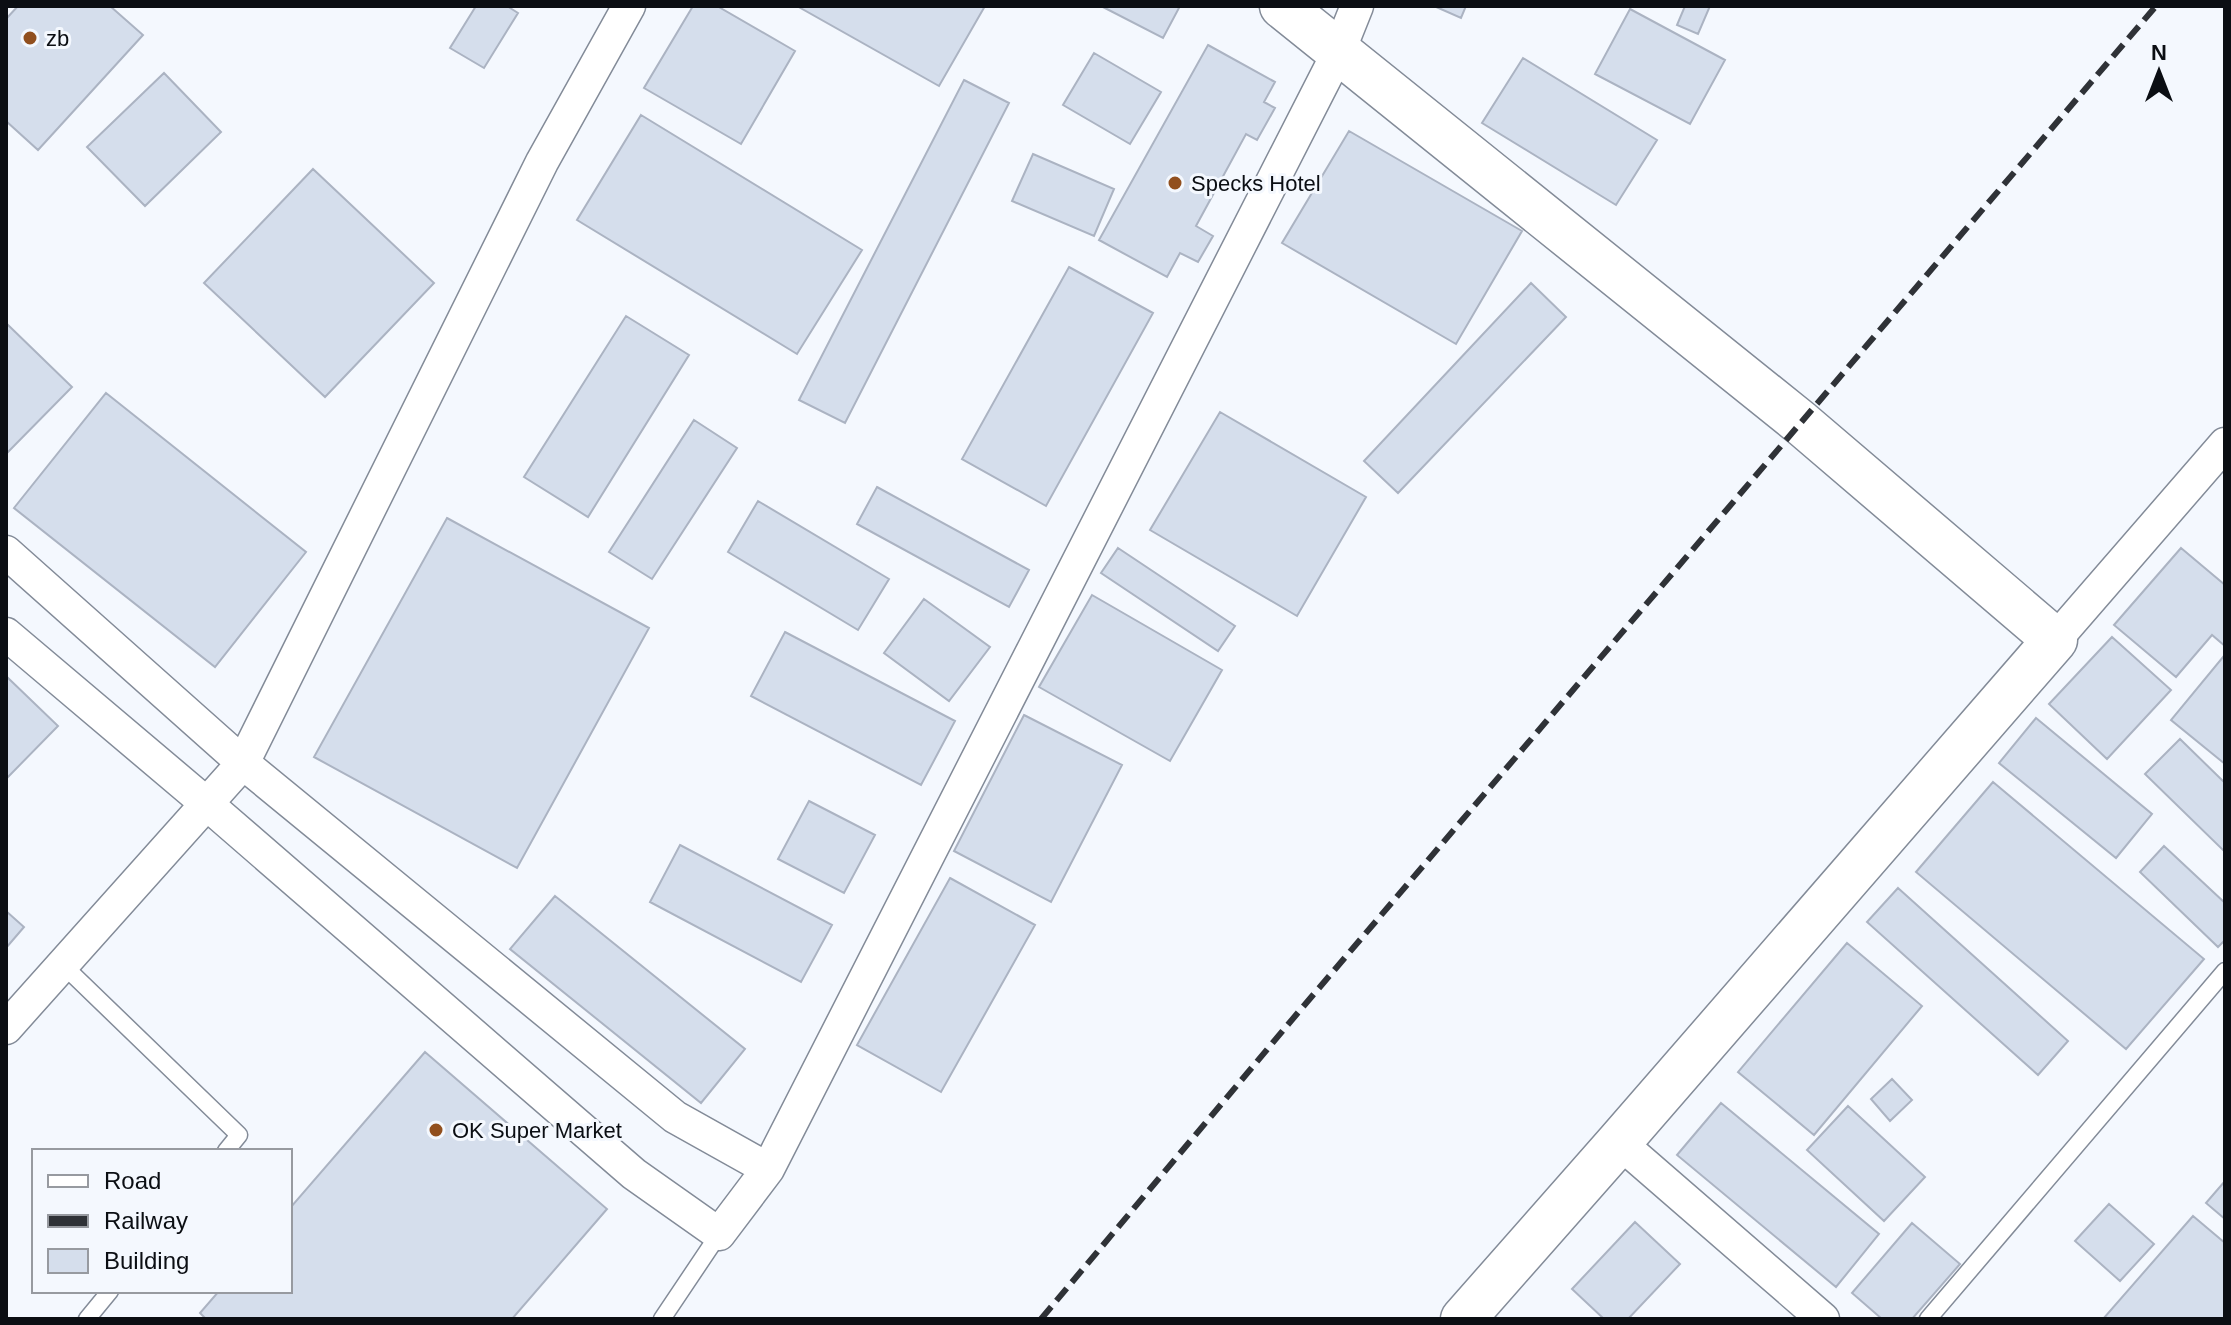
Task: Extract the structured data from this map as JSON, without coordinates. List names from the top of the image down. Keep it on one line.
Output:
{"places":["zb","Specks Hotel","OK Super Market"],"legend":["Road","Railway","Building"],"north":"top"}
